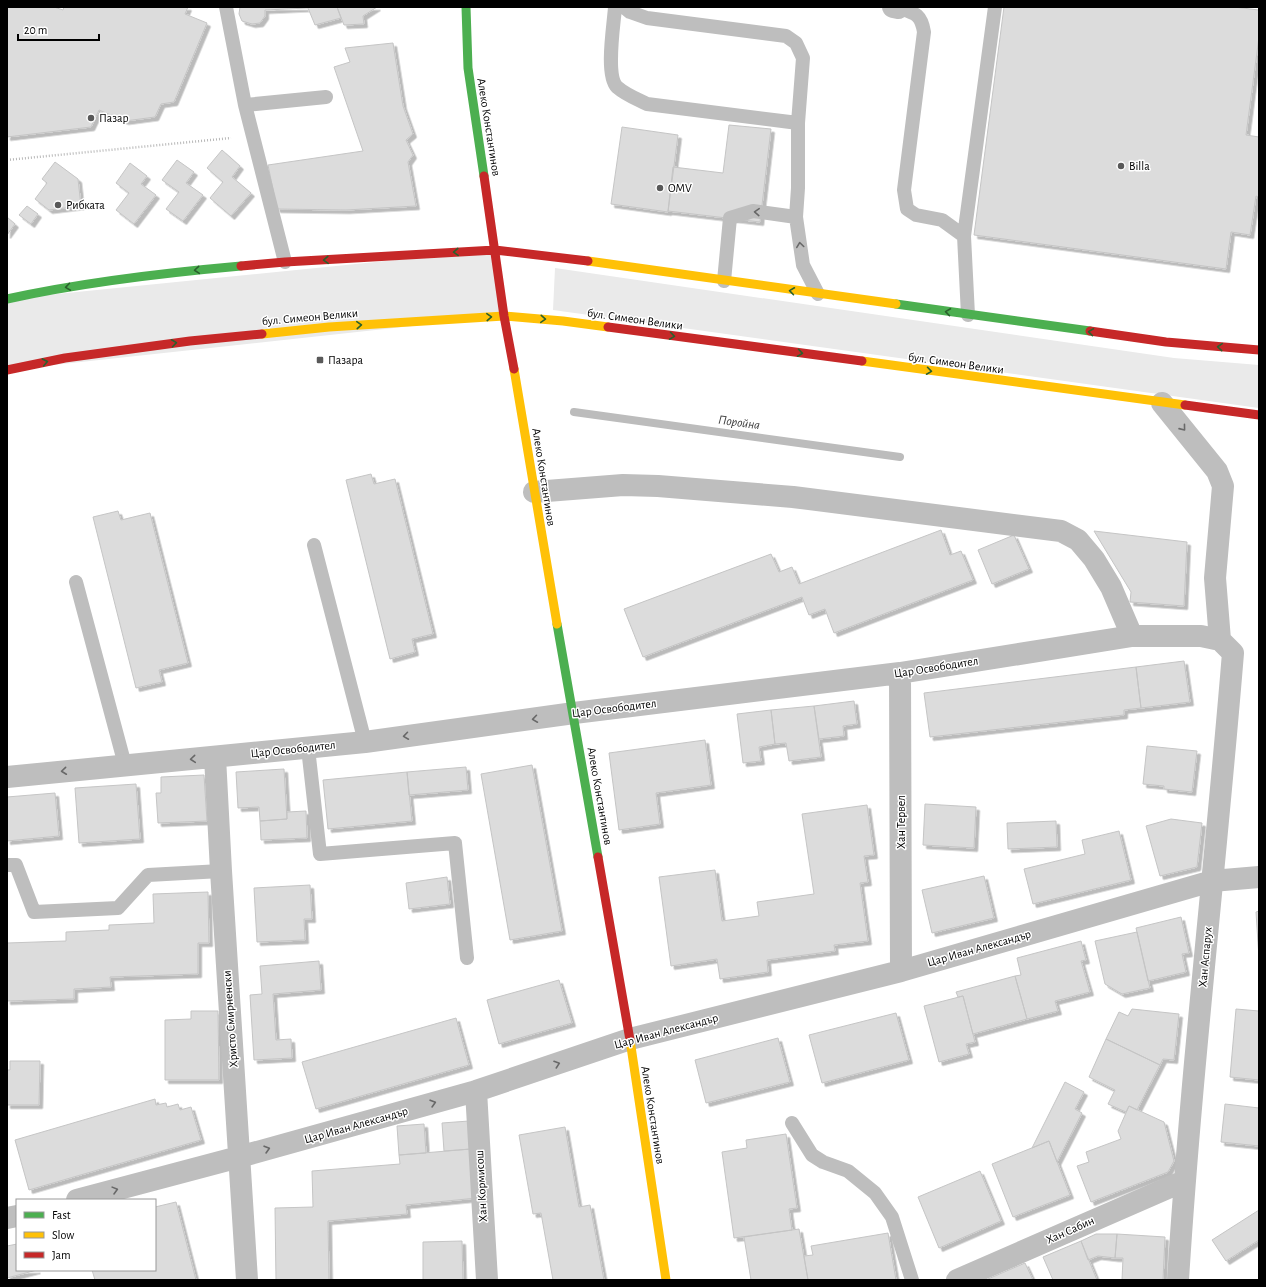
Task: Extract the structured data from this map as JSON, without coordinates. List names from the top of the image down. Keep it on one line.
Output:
{"streets":{"main road":["Алеко Константинов","бул. Симеон Велики"],"street":["Цар Освободител","Хан Тервел","Цар Иван Александър","Хан Аспарух","Христо Смирненски","Хан Кормисош","Хан Сабин"]},"crossings":[["Алеко Константинов","бул. Симеон Велики"],["Алеко Константинов","Цар Освободител"],["Алеко Константинов","Цар Иван Александър"],["Цар Освободител","Хан Тервел"],["Цар Освободител","Хан Аспарух"],["Цар Освободител","Христо Смирненски"],["Хан Тервел","Цар Иван Александър"],["Цар Иван Александър","Хан Аспарух"],["Цар Иван Александър","Христо Смирненски"],["Цар Иван Александър","Хан Кормисош"],["Хан Аспарух","Хан Сабин"]],"one_way":["Цар Иван Александър"],"water":["Поройна"],"places":{"other":["Пазар","Billa","OMV","Рибката"],"transit":["Пазара"]},"legend":["Fast","Slow","Jam"],"scale_bar":"20 m"}
